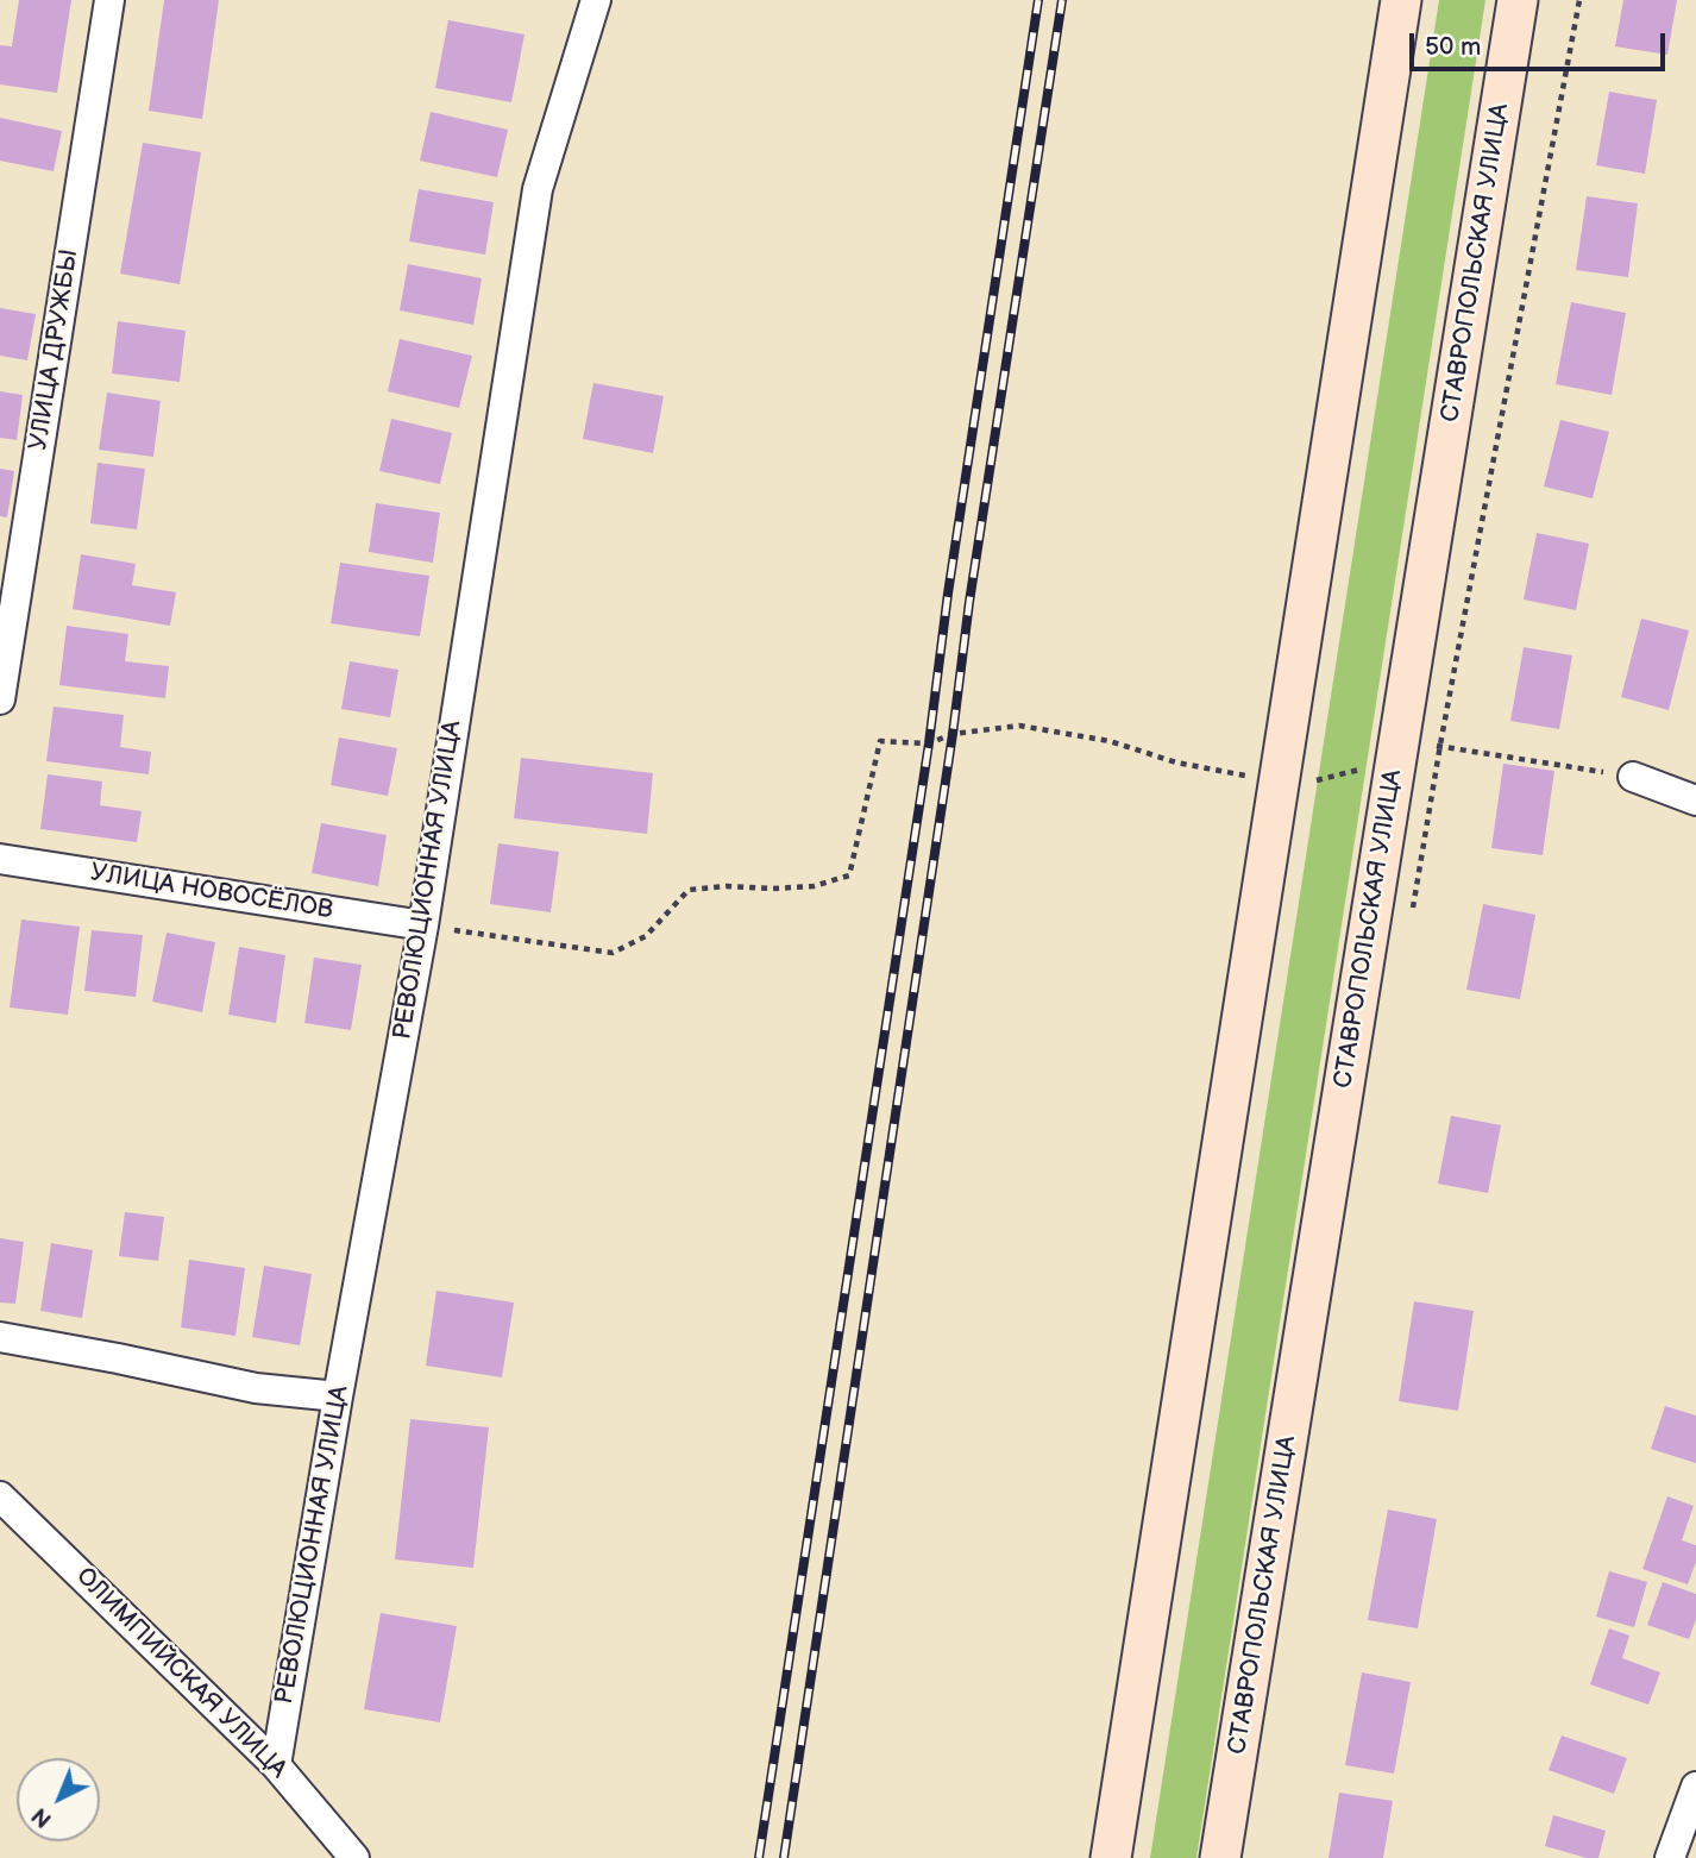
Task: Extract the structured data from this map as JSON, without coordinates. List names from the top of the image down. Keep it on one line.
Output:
{"streets":{"main road":["СТАВРОПОЛЬСКАЯ УЛИЦА"],"street":["УЛИЦА ДРУЖБЫ","РЕВОЛЮЦИОННАЯ УЛИЦА","УЛИЦА НОВОСЁЛОВ","ОЛИМПИЙСКАЯ УЛИЦА"]},"crossings":[["РЕВОЛЮЦИОННАЯ УЛИЦА","УЛИЦА НОВОСЁЛОВ"],["РЕВОЛЮЦИОННАЯ УЛИЦА","ОЛИМПИЙСКАЯ УЛИЦА"]],"scale_bar":"50 m","north":"bottom left"}
